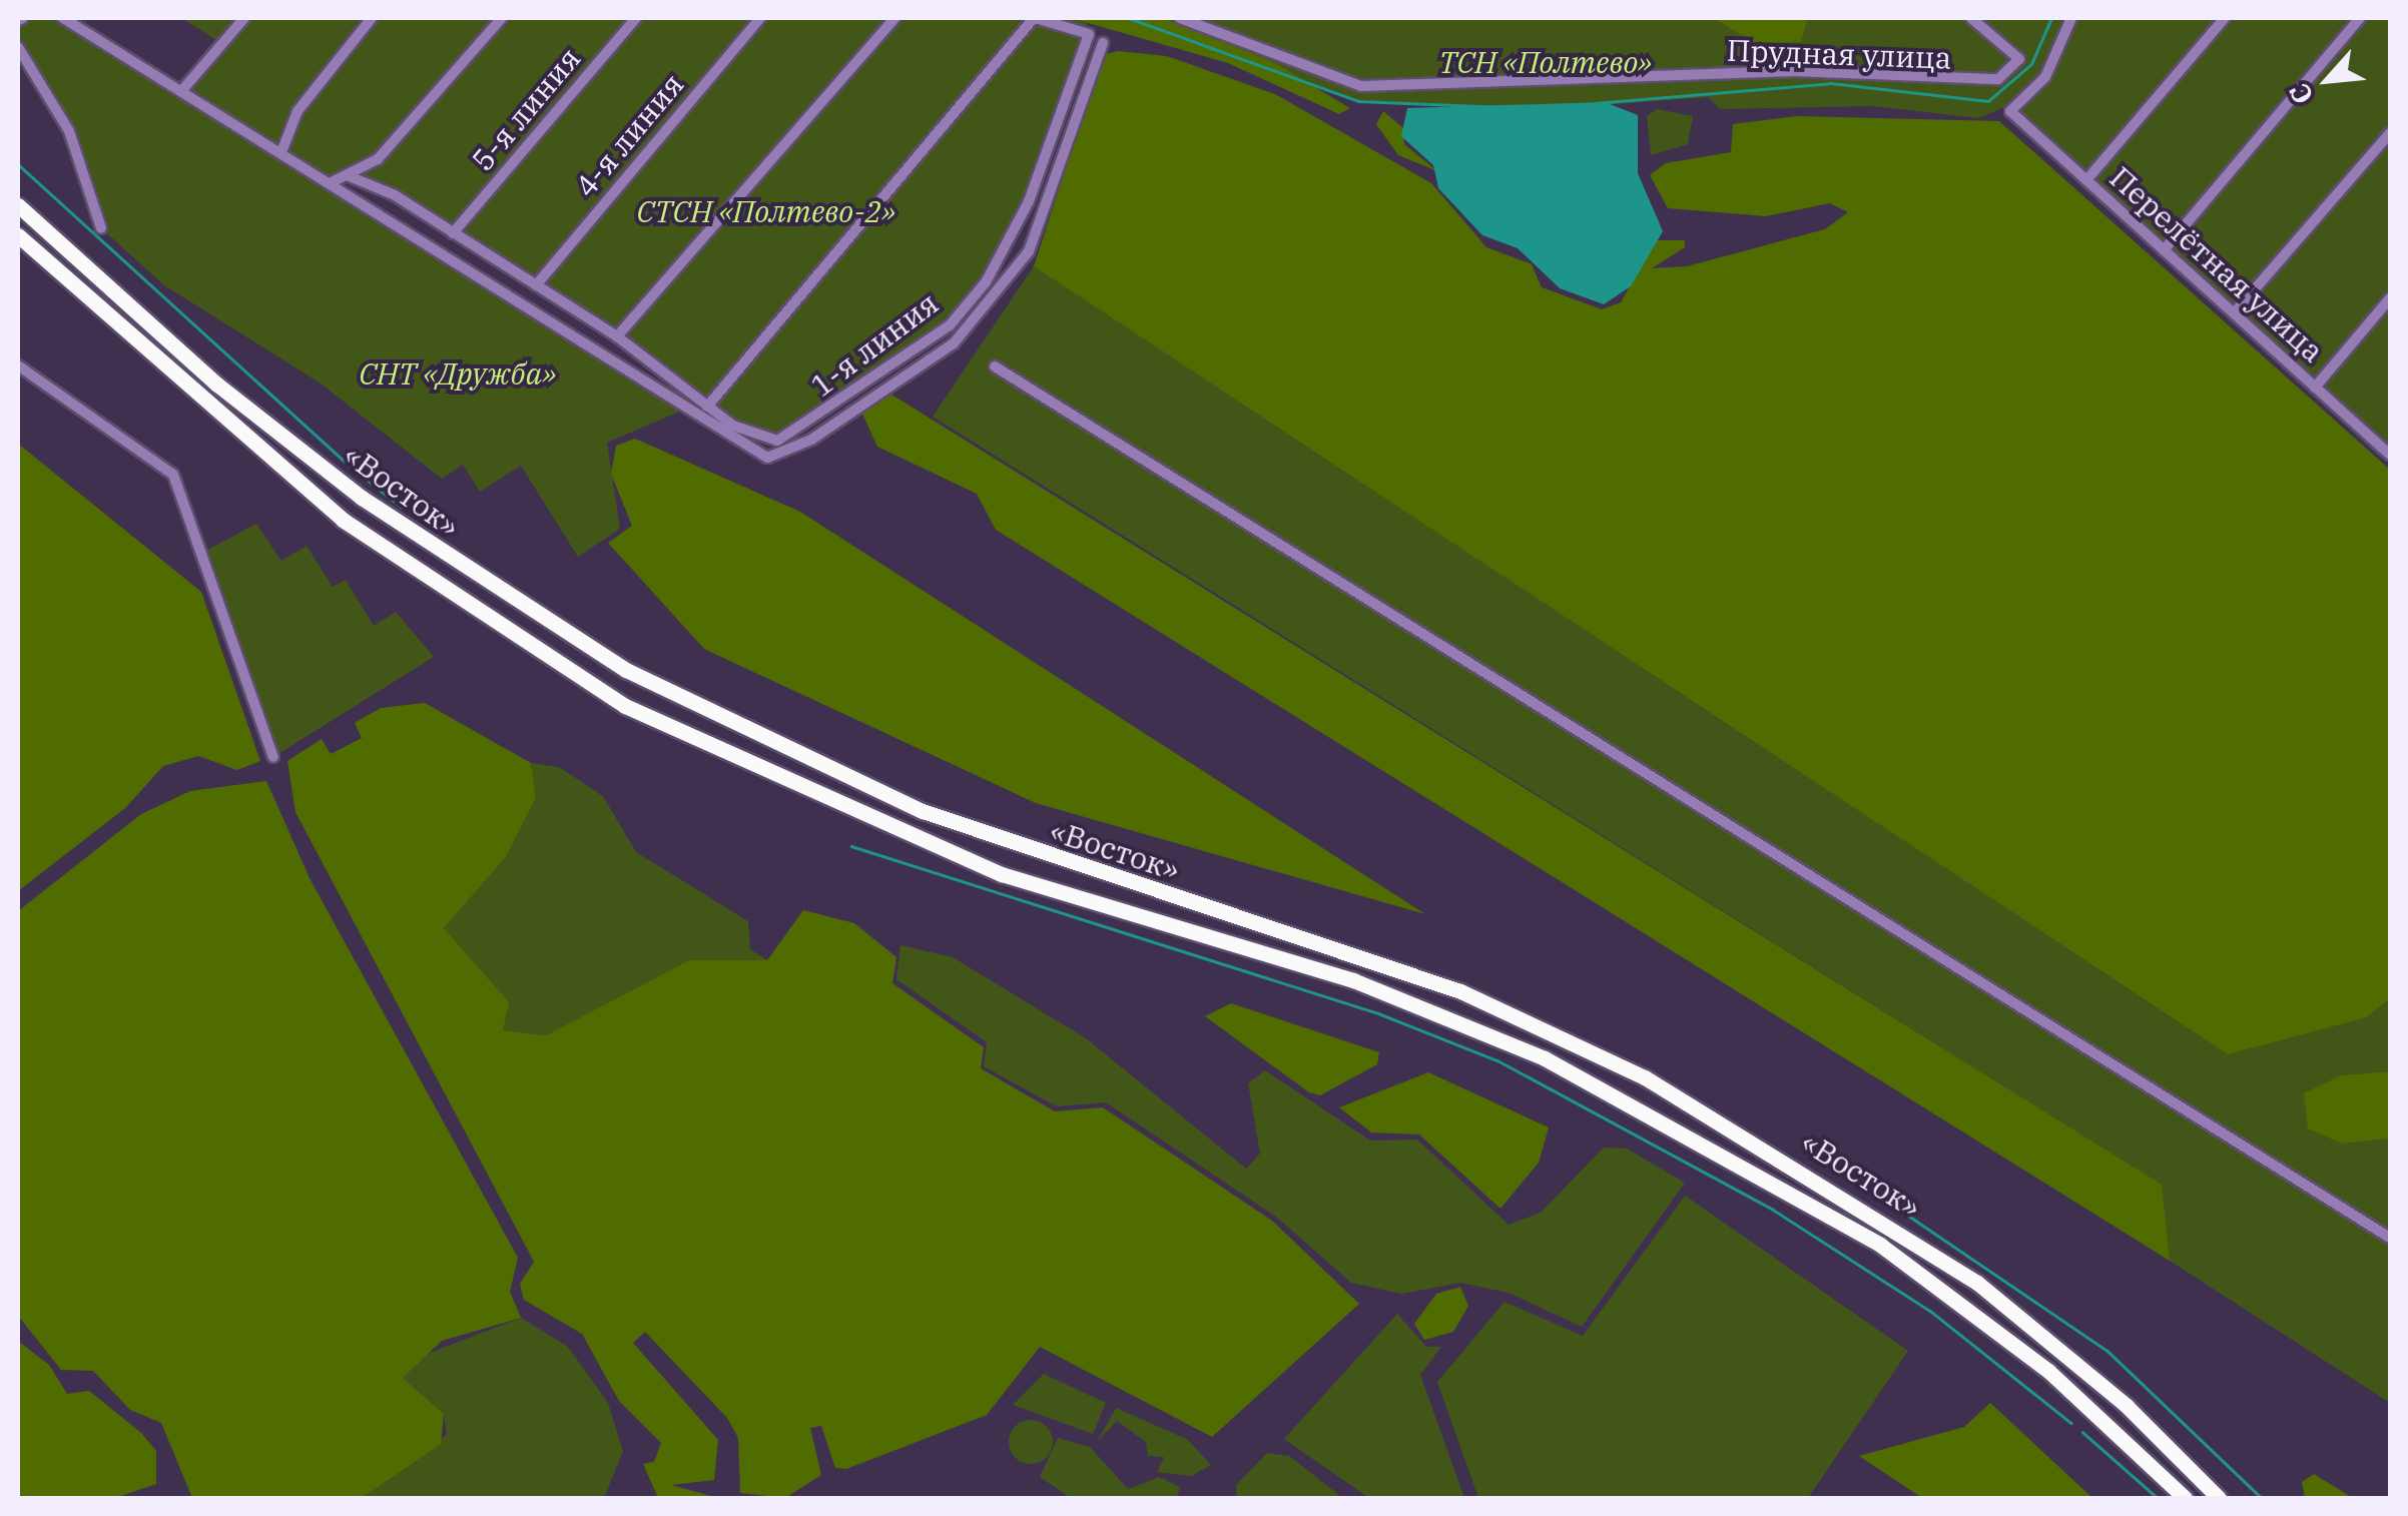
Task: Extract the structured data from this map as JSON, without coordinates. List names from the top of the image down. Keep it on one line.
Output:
{"streets":{"highway":["«Восток»"],"street":["Прудная улица","5-я линия","4-я линия","Перелётная улица","1-я линия"]},"crossings":[["5-я линия","1-я линия"],["4-я линия","1-я линия"]],"parks":["ТСН «Полтево»","СТСН «Полтево-2»","СНТ «Дружба»"],"north":"bottom left"}
